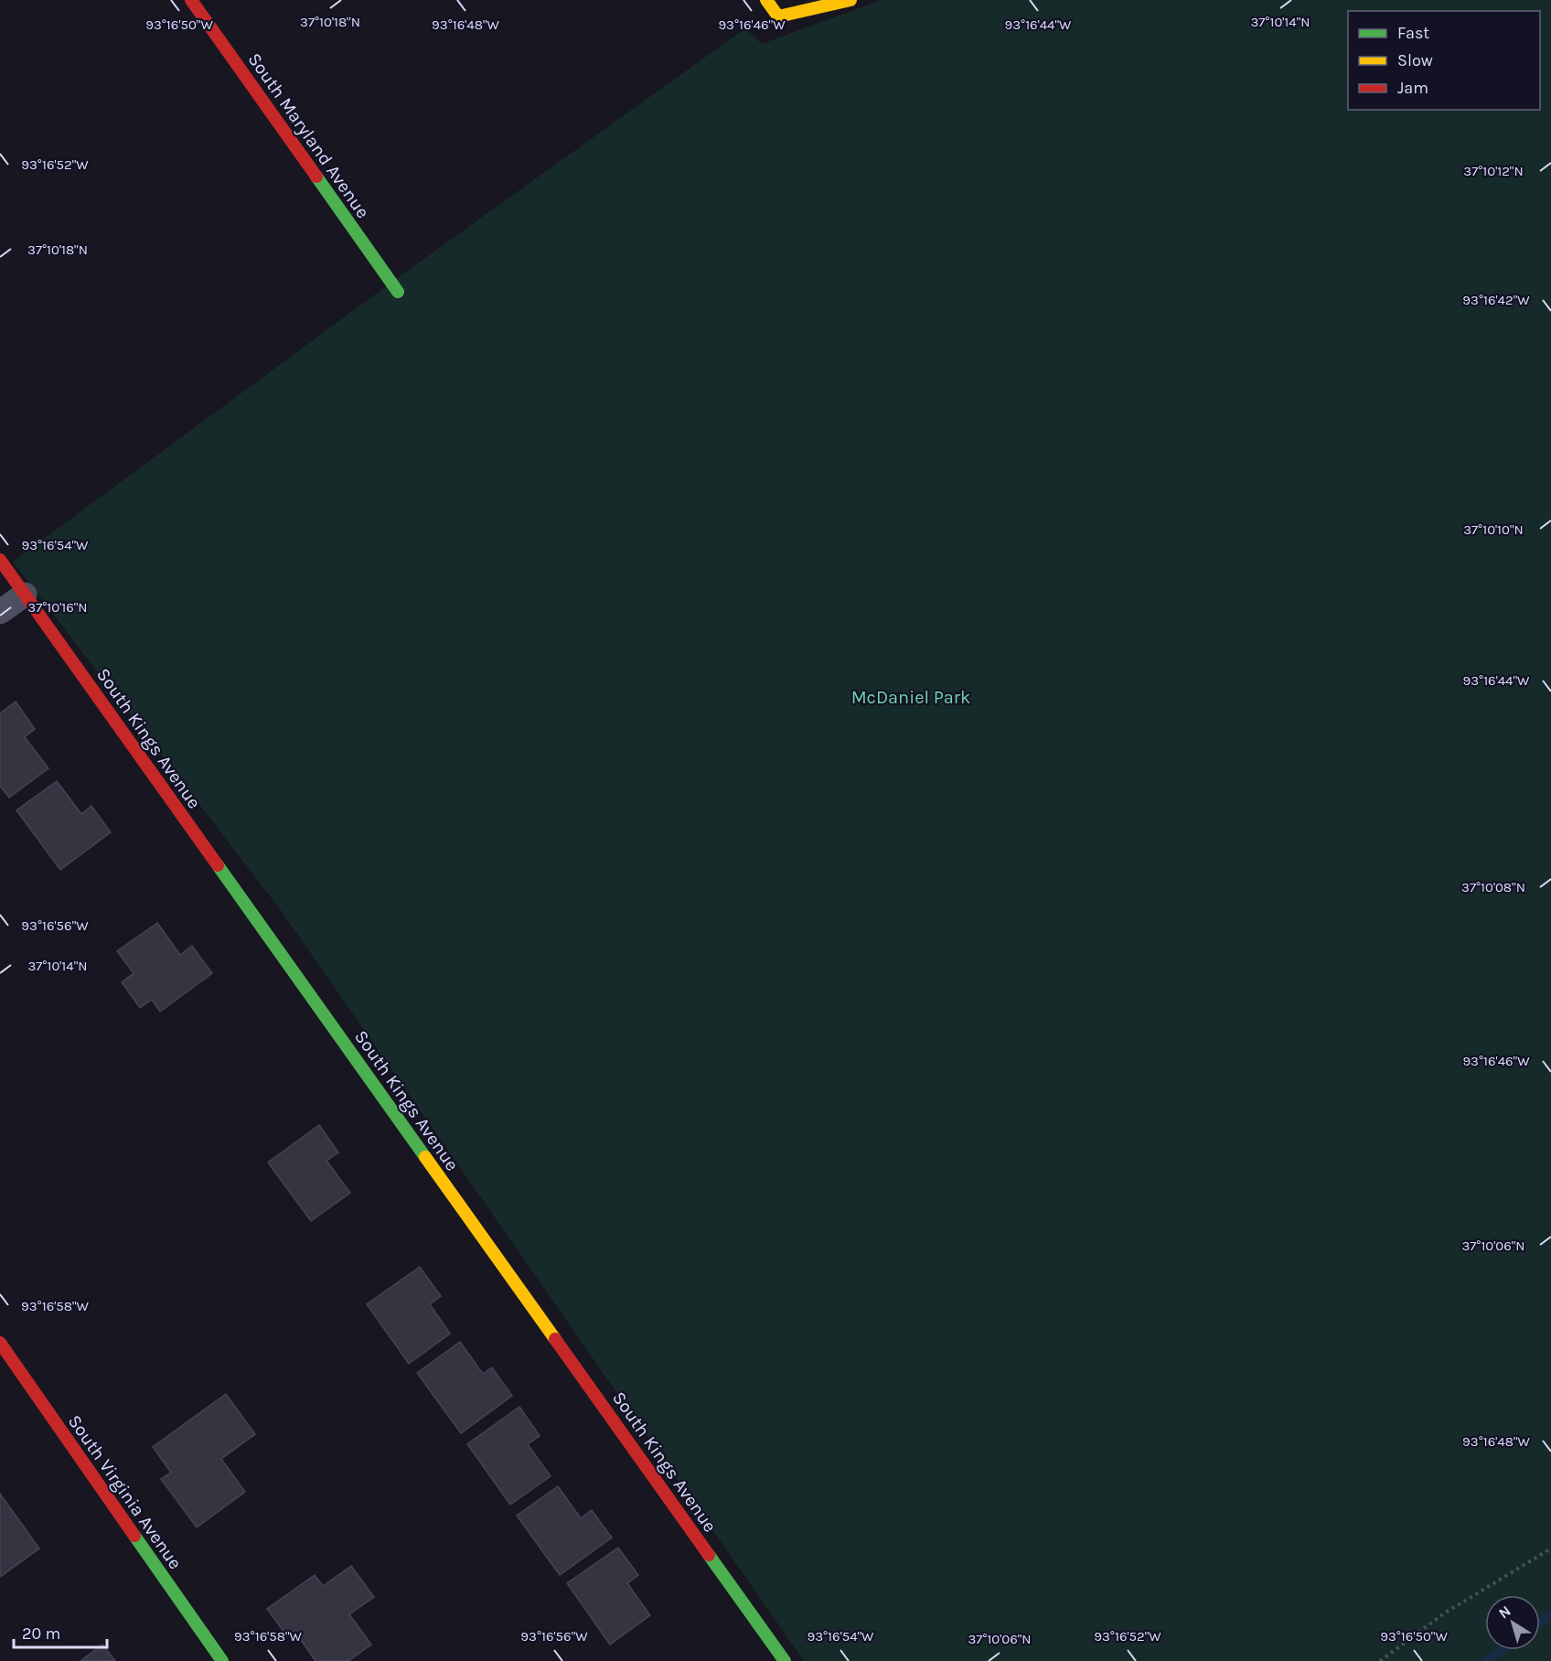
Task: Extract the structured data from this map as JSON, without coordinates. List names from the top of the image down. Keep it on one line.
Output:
{"streets":{"street":["South Maryland Avenue","South Kings Avenue","South Virginia Avenue"]},"parks":["McDaniel Park"],"legend":["Fast","Slow","Jam"],"scale_bar":"20 m","north":"top left","coordinates":["37°10'14\"N","37°10'18\"N","93°16'50\"W","93°16'48\"W","93°16'46\"W","93°16'44\"W","93°16'52\"W","37°10'12\"N","93°16'42\"W","37°10'10\"N","93°16'54\"W","37°10'16\"N","37°10'08\"N","93°16'56\"W","37°10'06\"N","93°16'58\"W"]}
